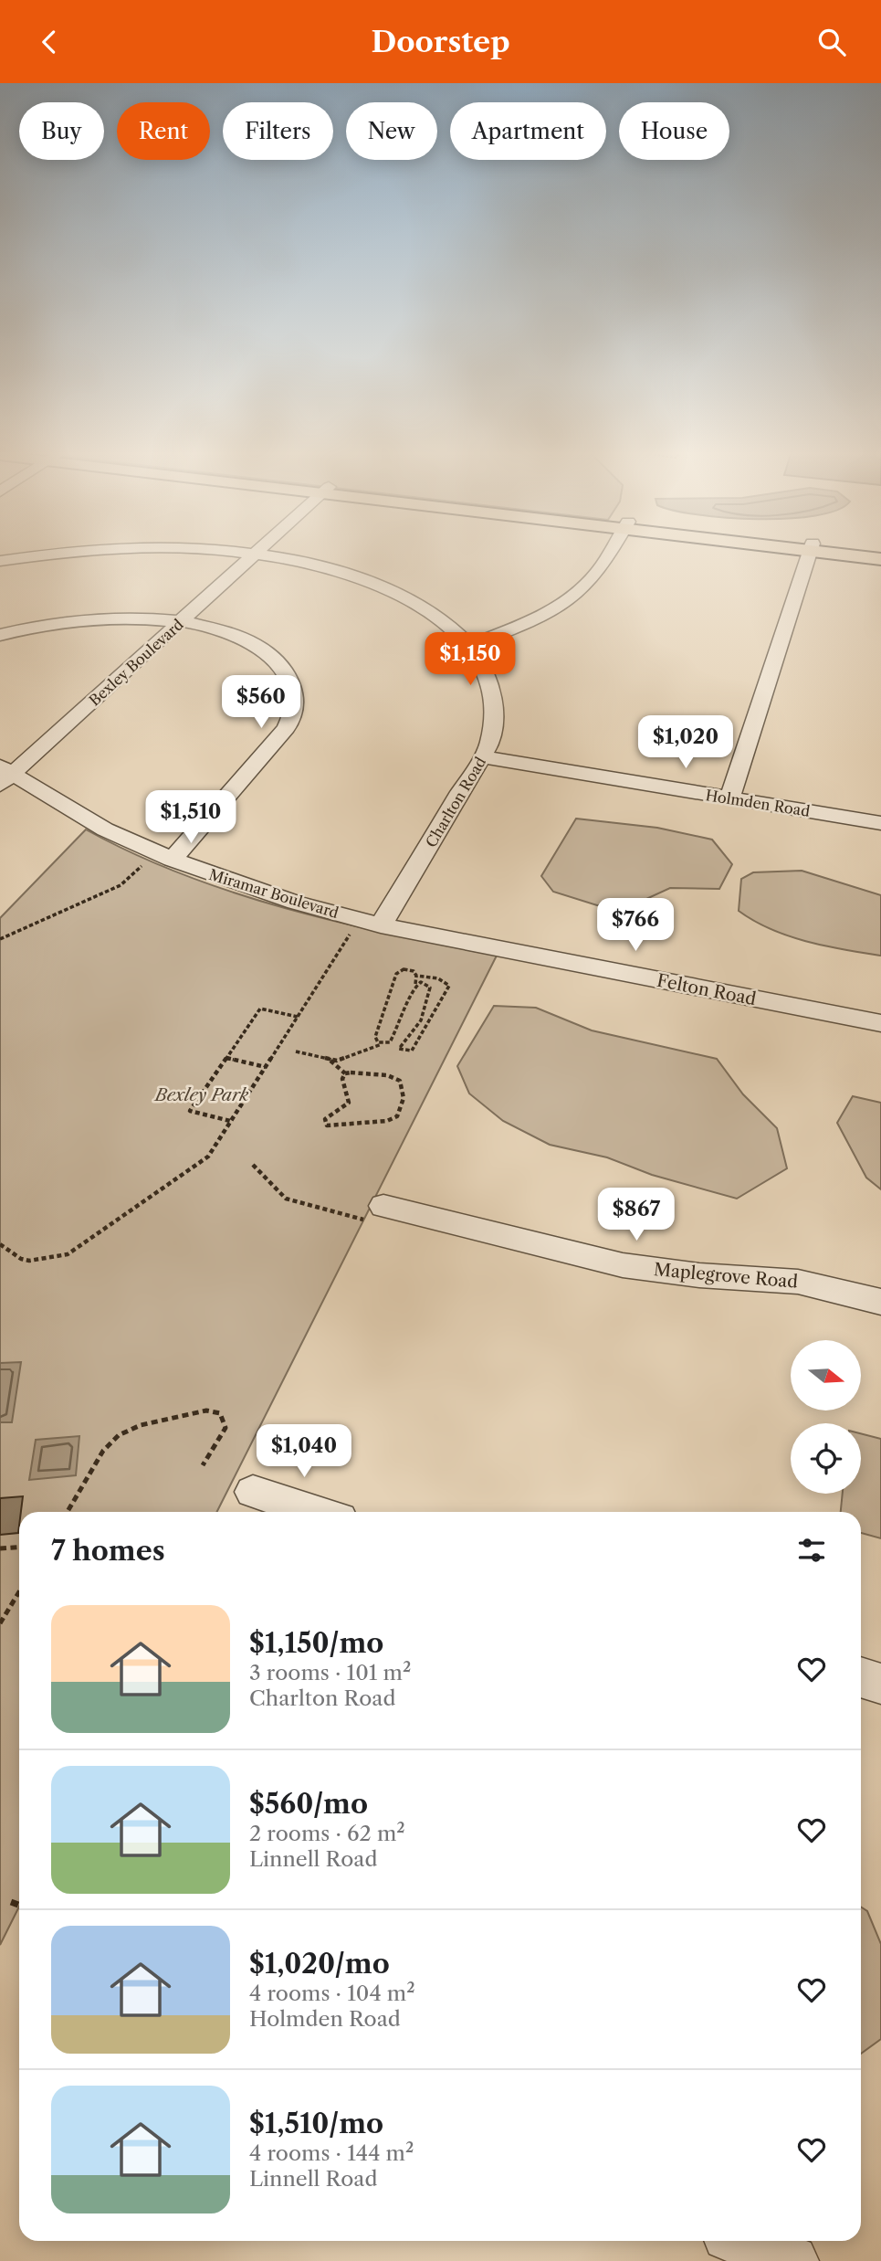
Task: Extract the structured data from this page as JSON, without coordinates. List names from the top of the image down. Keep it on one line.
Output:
{"streets":{"street":["Bexley Boulevard","Charlton Road","Holmden Road","Miramar Boulevard","Felton Road","Maplegrove Road"]},"crossings":[["Bexley Boulevard","Charlton Road"],["Bexley Boulevard","Miramar Boulevard"],["Charlton Road","Holmden Road"],["Charlton Road","Miramar Boulevard"],["Charlton Road","Felton Road"],["Miramar Boulevard","Felton Road"]],"parks":["Bexley Park"],"north":"right","page":{"header":"Doorstep","chip":["Buy","Rent","Filters","New","Apartment","House"],"price":["$1,150","$560","$1,020","$1,510","$766","$867","$1,040"],"heading":"7 homes","list":[{"name":"$1,150/mo","note":"3 rooms · 101 m² · Charlton Road"},{"name":"$560/mo","note":"2 rooms · 62 m² · Linnell Road"},{"name":"$1,020/mo","note":"4 rooms · 104 m² · Holmden Road"},{"name":"$1,510/mo","note":"4 rooms · 144 m² · Linnell Road"}]}}
